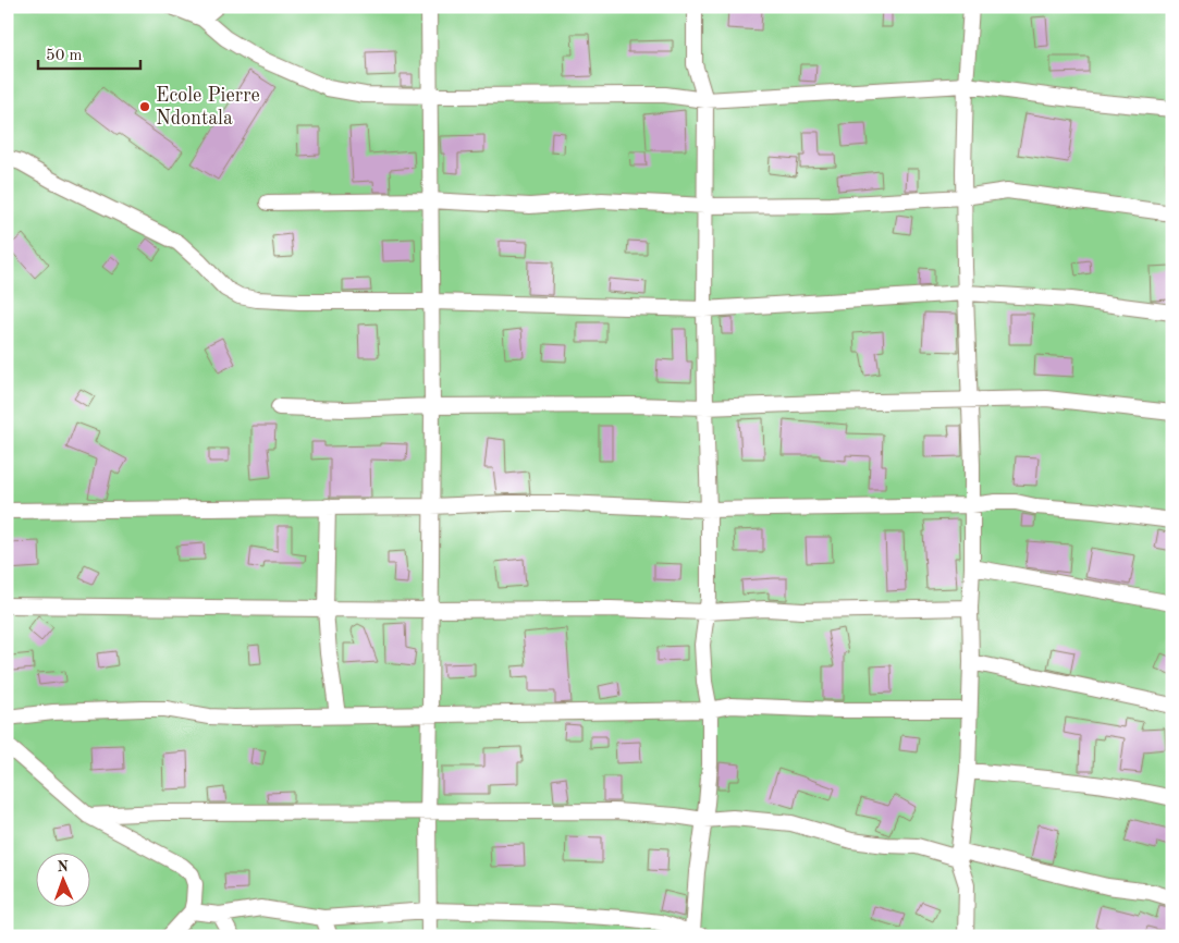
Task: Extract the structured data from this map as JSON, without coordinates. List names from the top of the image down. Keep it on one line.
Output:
{"places":["Ecole Pierre Ndontala"],"scale_bar":"50 m","north":"top"}
